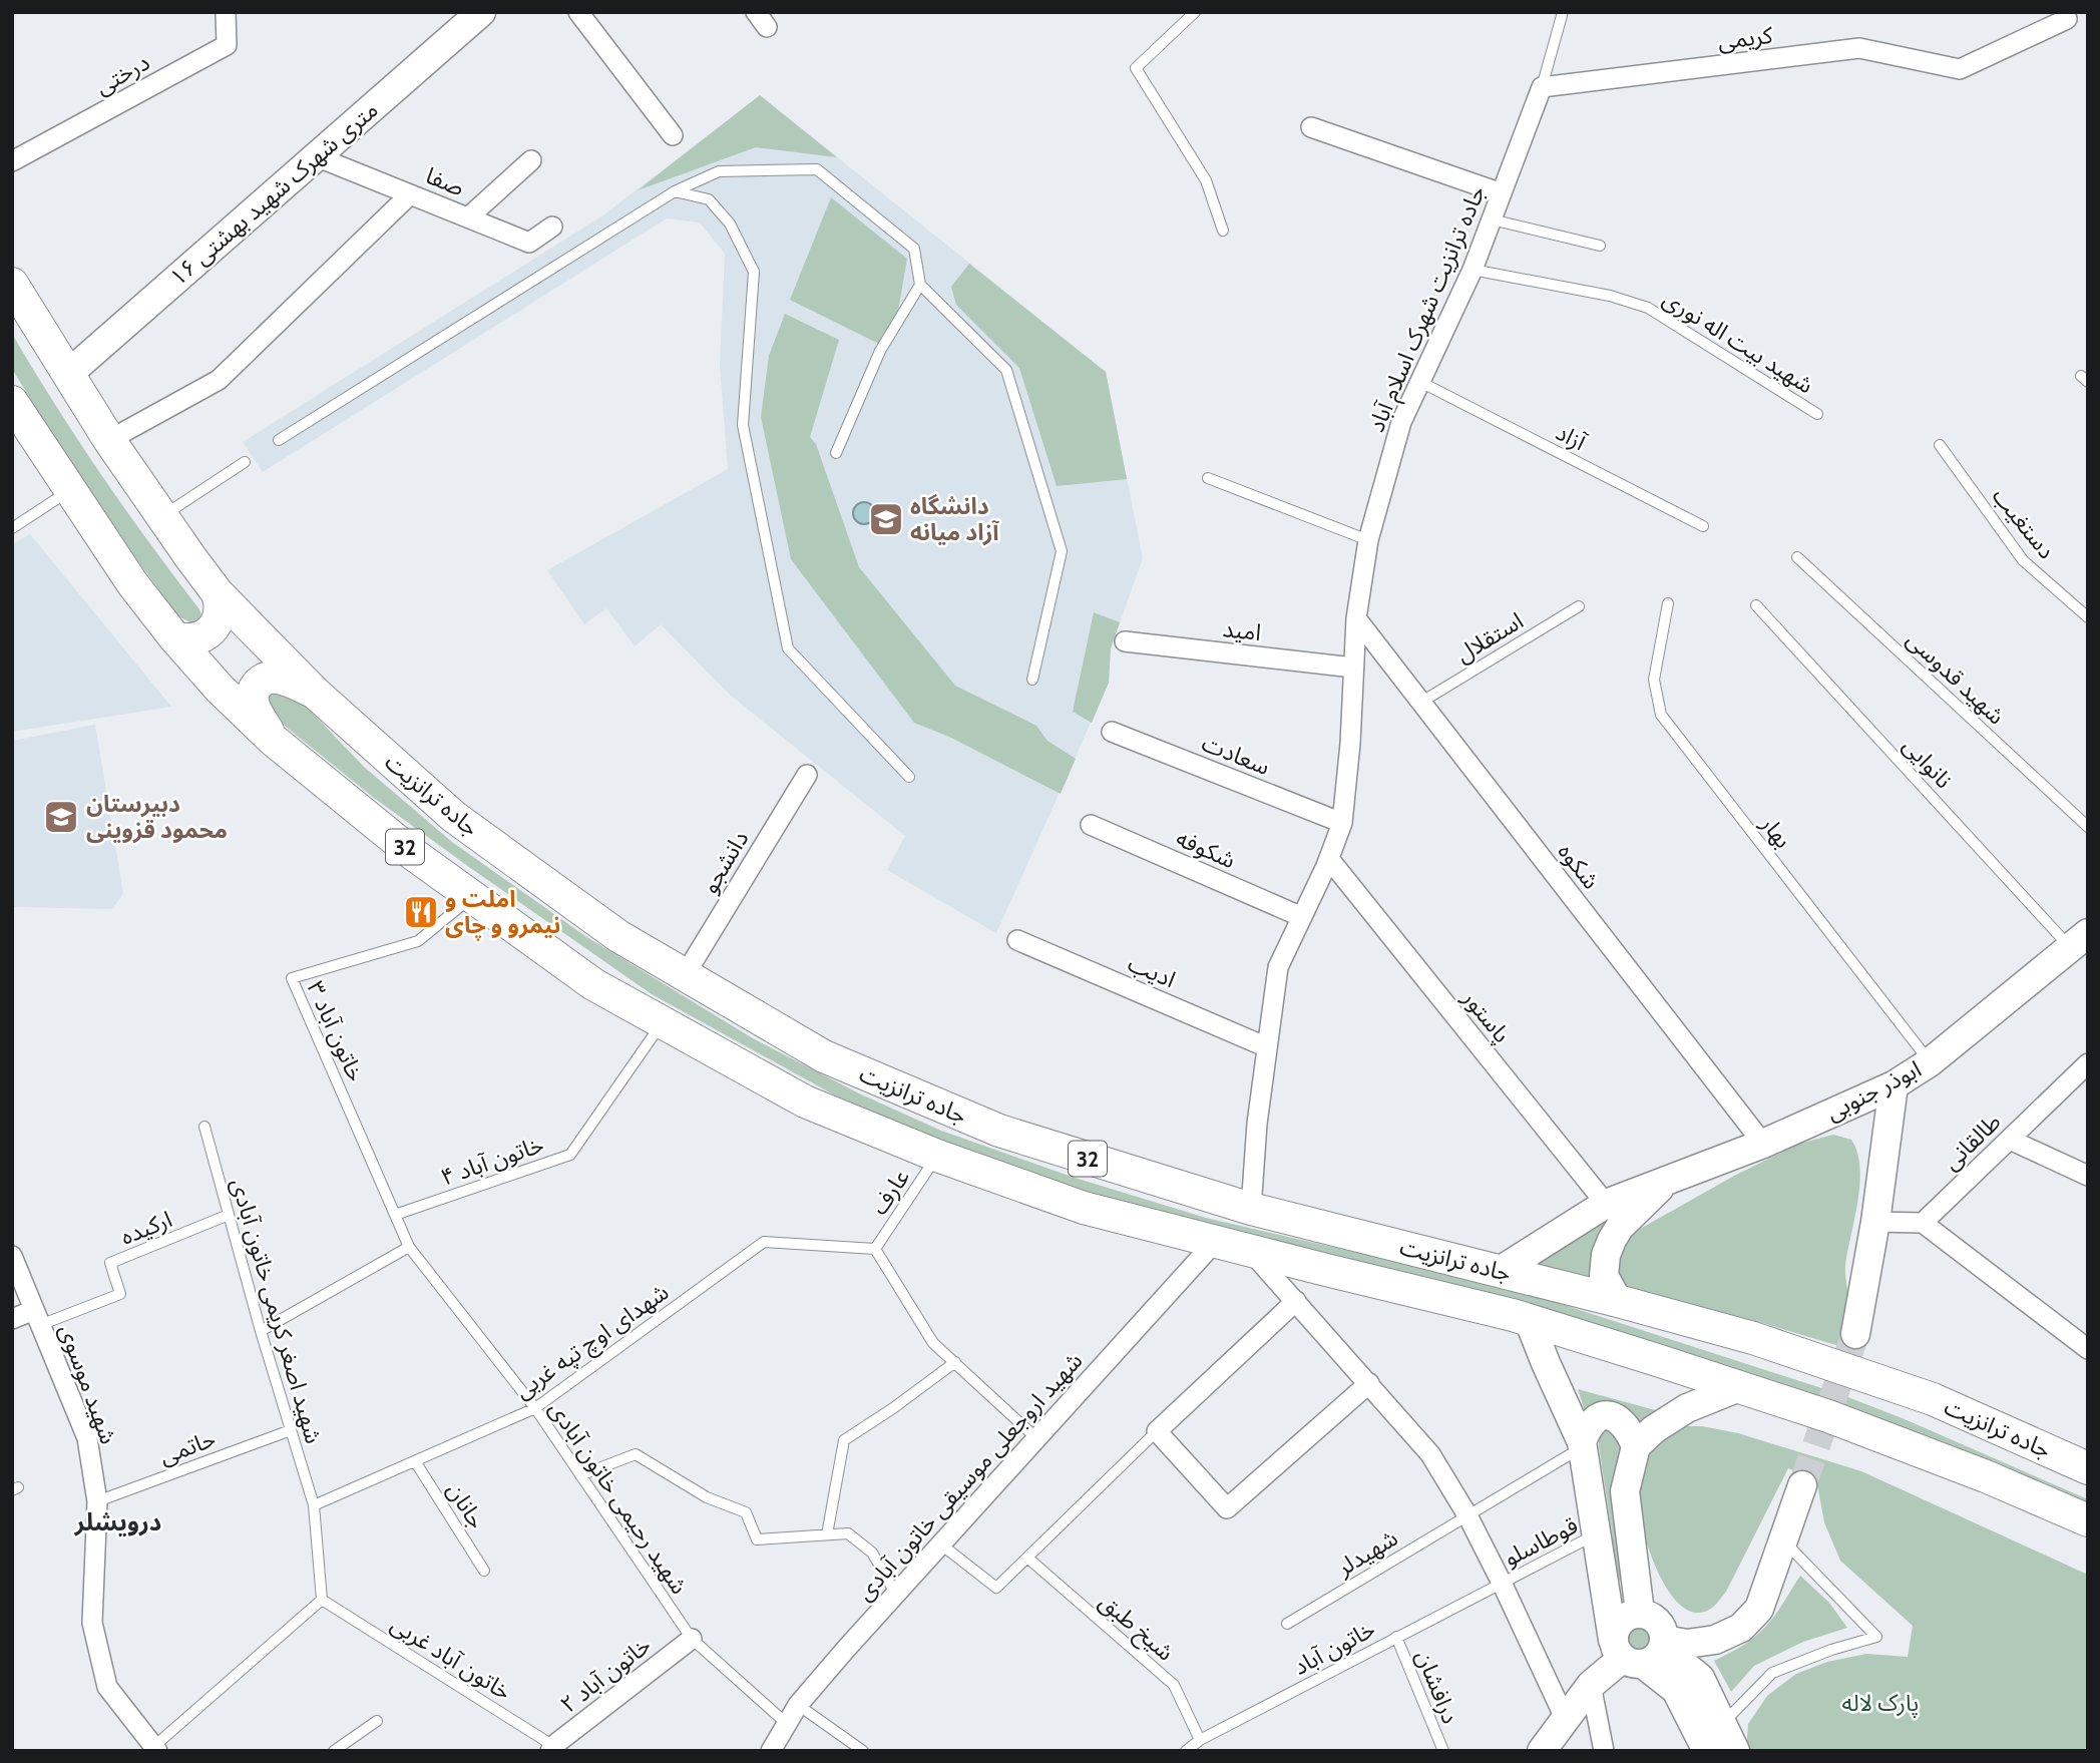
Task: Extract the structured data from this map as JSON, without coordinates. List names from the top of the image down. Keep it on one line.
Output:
{"streets":{"main road":["جاده ترانزیت","32"],"street":["کریمی","درختی","صفا","۱۶ متری شهرک شهيد بهشتی","جاده ترانزیت شهرک اسلام آباد","امید","سعادت","شکوفه","دانشجو","شکوه","ادیب","پاستور","ابوذر جنوبی","طالقانی","شهید موسوی","شهید اروجعلی موسیقی خاتون آبادی","خاتون آباد ۲"],"lane":["شهید بیت اله نوری","آزاد","دستغیب","استقلال","شهید قدوسی","نانوایی","بهار","خاتون آباد ۳","خاتون آباد ۴","عارف","ارکیده","شهید اصغر کریمی خاتون آبادی","شهدای اوچ تپه غربی","حاتمی","شهید رحیمی خاتون آبادی","جانان","قوطاسلو","شهیدلر","شیخ طبق","خاتون آباد","خاتون آباد غربی","درافشان"]},"crossings":[["کریمی","جاده ترانزیت شهرک اسلام آباد"],["صفا","۱۶ متری شهرک شهيد بهشتی"],["۱۶ متری شهرک شهيد بهشتی","جاده ترانزیت"],["جاده ترانزیت شهرک اسلام آباد","شهید بیت اله نوری"],["جاده ترانزیت شهرک اسلام آباد","آزاد"],["جاده ترانزیت شهرک اسلام آباد","امید"],["جاده ترانزیت شهرک اسلام آباد","سعادت"],["جاده ترانزیت شهرک اسلام آباد","جاده ترانزیت"],["جاده ترانزیت شهرک اسلام آباد","شکوفه"],["جاده ترانزیت شهرک اسلام آباد","شکوه"],["جاده ترانزیت شهرک اسلام آباد","ادیب"],["جاده ترانزیت شهرک اسلام آباد","پاستور"],["استقلال","شکوه"],["نانوایی","ابوذر جنوبی"],["جاده ترانزیت","دانشجو"],["جاده ترانزیت","خاتون آباد ۳"],["جاده ترانزیت","ابوذر جنوبی"],["جاده ترانزیت","خاتون آباد ۴"],["جاده ترانزیت","عارف"],["جاده ترانزیت","شهید اروجعلی موسیقی خاتون آبادی"],["بهار","ابوذر جنوبی"],["شکوه","ابوذر جنوبی"],["پاستور","ابوذر جنوبی"],["خاتون آباد ۳","خاتون آباد ۴"],["خاتون آباد ۳","شهید رحیمی خاتون آبادی"],["عارف","شهدای اوچ تپه غربی"],["ارکیده","شهید اصغر کریمی خاتون آبادی"],["ارکیده","شهید موسوی"],["شهید اصغر کریمی خاتون آبادی","شهدای اوچ تپه غربی"],["شهید اصغر کریمی خاتون آبادی","حاتمی"],["شهدای اوچ تپه غربی","شهید رحیمی خاتون آبادی"],["شهدای اوچ تپه غربی","جانان"],["شهید موسوی","حاتمی"],["شهید اروجعلی موسیقی خاتون آبادی","شهید رحیمی خاتون آبادی"],["شهید رحیمی خاتون آبادی","خاتون آباد ۲"],["قوطاسلو","خاتون آباد"],["شیخ طبق","خاتون آباد"],["خاتون آباد","درافشان"],["خاتون آباد غربی","خاتون آباد ۲"]],"districts":["درویشلر"],"parks":["پارک لاله"],"places":{"school or university":["دانشگاه آزاد میانه","دبیرستان محمود قزوینی"],"restaurant":["املت و نیمرو و چای"]}}
